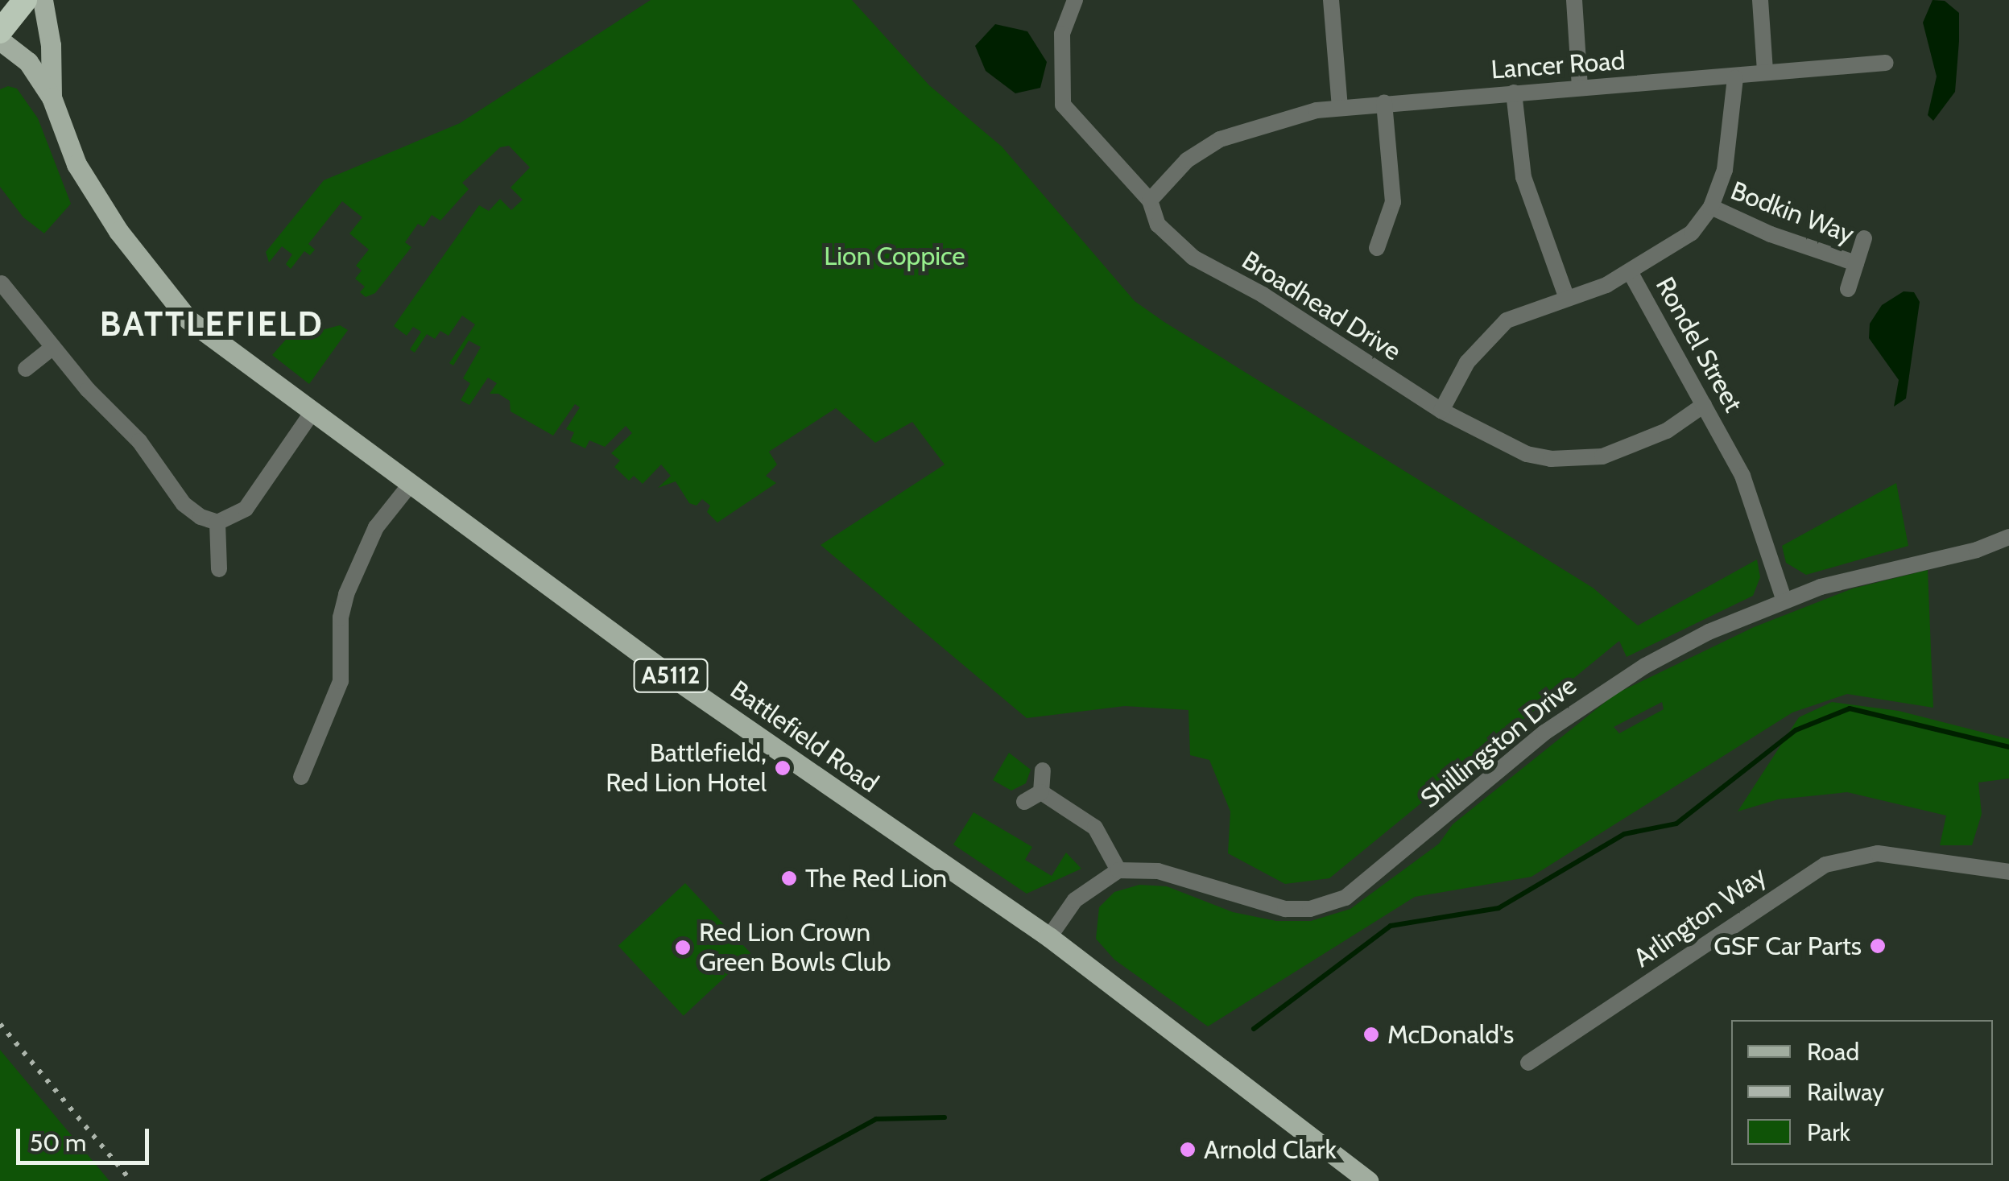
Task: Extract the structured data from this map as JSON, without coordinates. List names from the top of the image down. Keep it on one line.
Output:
{"streets":{"main road":["A5112","Battlefield Road"],"street":["Lancer Road","Bodkin Way","Broadhead Drive","Rondel Street","Shillingston Drive","Arlington Way"]},"crossings":[["Lancer Road","Broadhead Drive"],["Lancer Road","Rondel Street"],["Bodkin Way","Rondel Street"],["Broadhead Drive","Rondel Street"],["Rondel Street","Shillingston Drive"]],"districts":["BATTLEFIELD"],"parks":["Lion Coppice"],"places":["Battlefield, Red Lion Hotel","The Red Lion","GSF Car Parts","Red Lion Crown Green Bowls Club","McDonald's","Arnold Clark"],"legend":["Road","Railway","Park"],"scale_bar":"50 m"}
